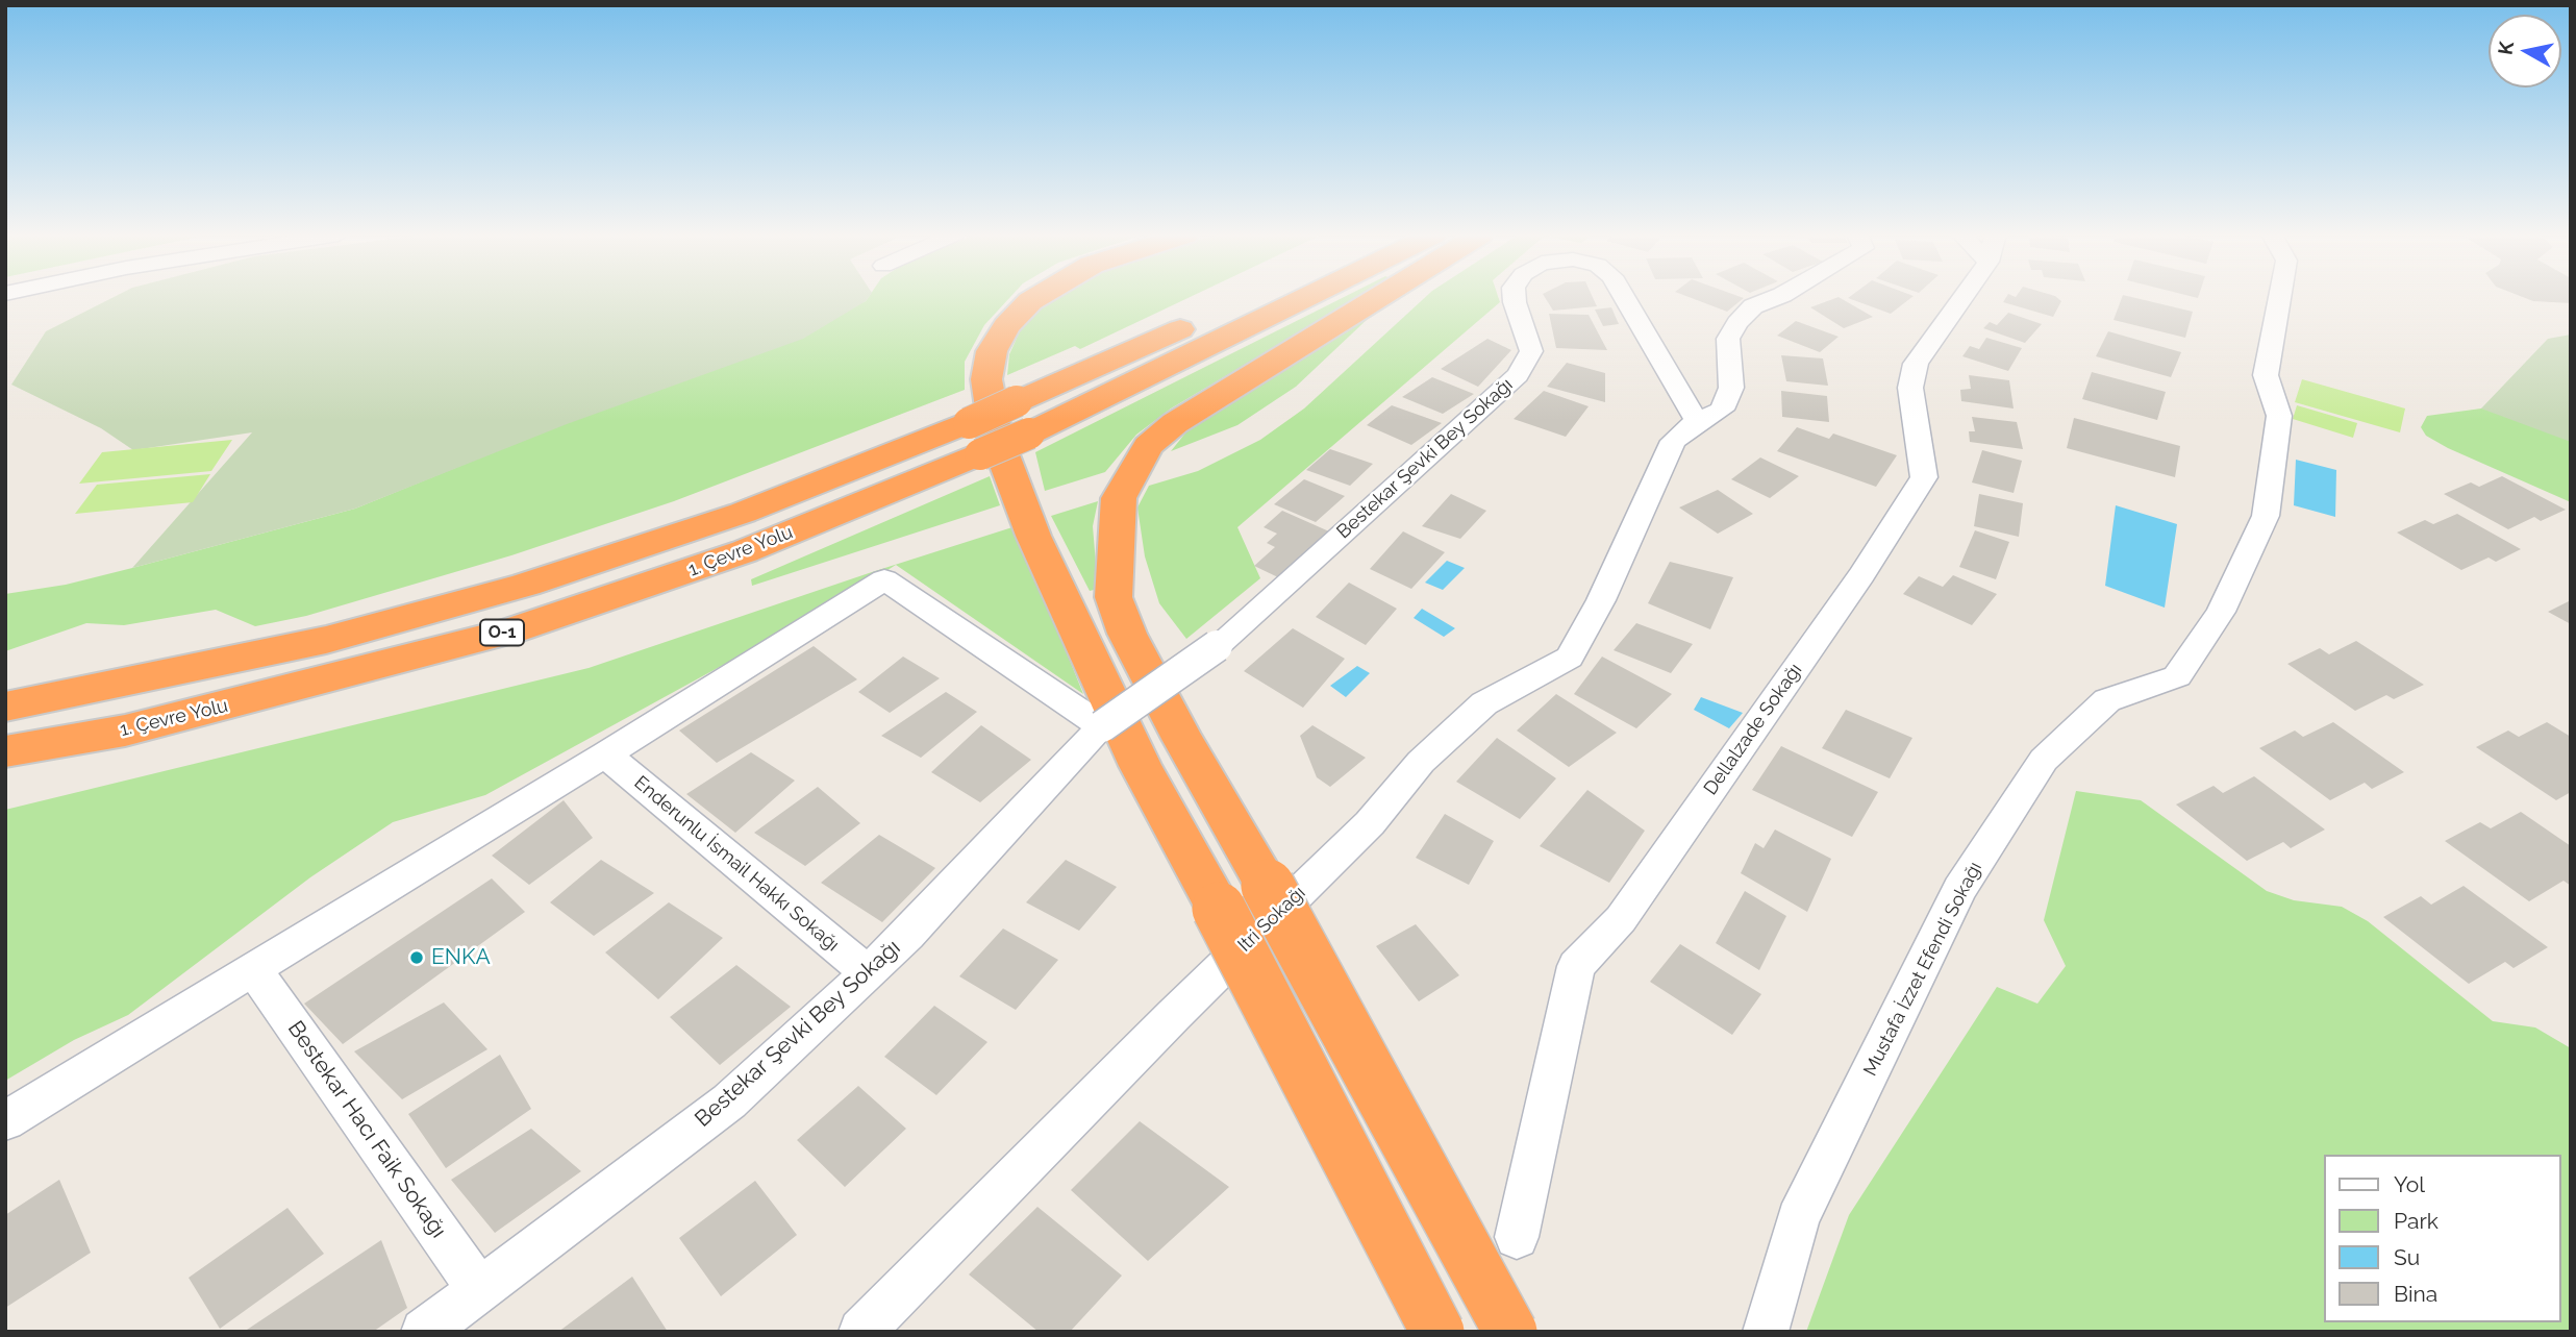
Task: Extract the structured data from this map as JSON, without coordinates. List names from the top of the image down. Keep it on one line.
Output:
{"streets":{"highway":["1. Çevre Yolu","O-1"],"street":["Bestekar Şevki Bey Sokağı","Dellalzade Sokağı","Enderunlu İsmail Hakkı Sokağı","Itri Sokağı","Mustafa İzzet Efendi Sokağı","Bestekar Hacı Faik Sokağı"]},"crossings":[["Bestekar Şevki Bey Sokağı","Enderunlu İsmail Hakkı Sokağı"],["Bestekar Şevki Bey Sokağı","Itri Sokağı"],["Bestekar Şevki Bey Sokağı","Bestekar Hacı Faik Sokağı"]],"places":["ENKA"],"legend":["Yol","Park","Su","Bina"],"north":"left"}
